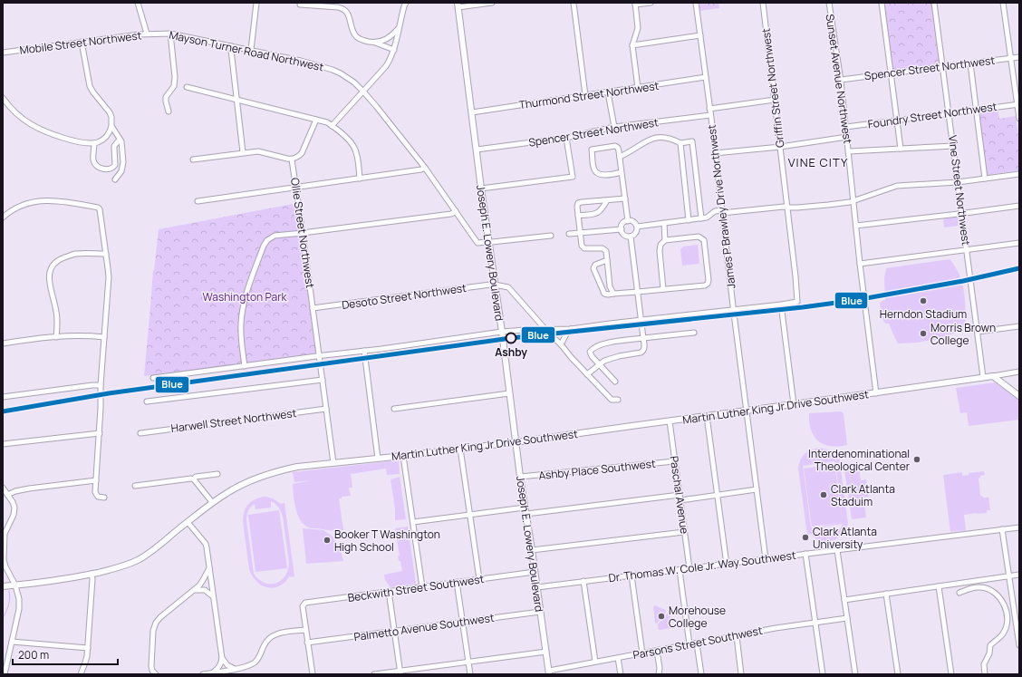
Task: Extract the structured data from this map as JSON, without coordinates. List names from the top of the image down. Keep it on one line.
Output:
{"streets":{"main road":["Joseph E. Lowery Boulevard","Martin Luther King Jr Drive Southwest"],"street":["Mobile Street Northwest","Mayson Turner Road Northwest","Spencer Street Northwest","Sunset Avenue Northwest","Griffin Street Northwest","Thurmond Street Northwest","Foundry Street Northwest","Vine Street Northwest","James P Brawley Drive Northwest","Ollie Street Northwest","Desoto Street Northwest","Harwell Street Northwest","Ashby Place Southwest","Paschal Avenue","Dr. Thomas W. Cole Jr. Way Southwest","Beckwith Street Southwest","Palmetto Avenue Southwest","Parsons Street Southwest"]},"crossings":[["Mobile Street Northwest","Mayson Turner Road Northwest"],["Mayson Turner Road Northwest","Joseph E. Lowery Boulevard"],["Spencer Street Northwest","Sunset Avenue Northwest"],["Spencer Street Northwest","Vine Street Northwest"],["Spencer Street Northwest","James P Brawley Drive Northwest"],["Spencer Street Northwest","Joseph E. Lowery Boulevard"],["Sunset Avenue Northwest","Foundry Street Northwest"],["Sunset Avenue Northwest","Martin Luther King Jr Drive Southwest"],["Thurmond Street Northwest","James P Brawley Drive Northwest"],["Thurmond Street Northwest","Joseph E. Lowery Boulevard"],["Foundry Street Northwest","Vine Street Northwest"],["Vine Street Northwest","Martin Luther King Jr Drive Southwest"],["James P Brawley Drive Northwest","Martin Luther King Jr Drive Southwest"],["James P Brawley Drive Northwest","Dr. Thomas W. Cole Jr. Way Southwest"],["Ollie Street Northwest","Desoto Street Northwest"],["Ollie Street Northwest","Martin Luther King Jr Drive Southwest"],["Ollie Street Northwest","Harwell Street Northwest"],["Joseph E. Lowery Boulevard","Desoto Street Northwest"],["Joseph E. Lowery Boulevard","Martin Luther King Jr Drive Southwest"],["Joseph E. Lowery Boulevard","Ashby Place Southwest"],["Joseph E. Lowery Boulevard","Dr. Thomas W. Cole Jr. Way Southwest"],["Joseph E. Lowery Boulevard","Beckwith Street Southwest"],["Joseph E. Lowery Boulevard","Palmetto Avenue Southwest"],["Joseph E. Lowery Boulevard","Parsons Street Southwest"],["Martin Luther King Jr Drive Southwest","Paschal Avenue"],["Ashby Place Southwest","Paschal Avenue"],["Paschal Avenue","Dr. Thomas W. Cole Jr. Way Southwest"]],"districts":["VINE CITY"],"parks":["Washington Park"],"places":["Herndon Stadium","Morris Brown College","Ashby","Interdenominational Theological Center","Clark Atlanta Staduim","Clark Atlanta University","Booker T Washington High School","Morehouse College"],"lines":["transit line Blue"],"scale_bar":"200 m"}
